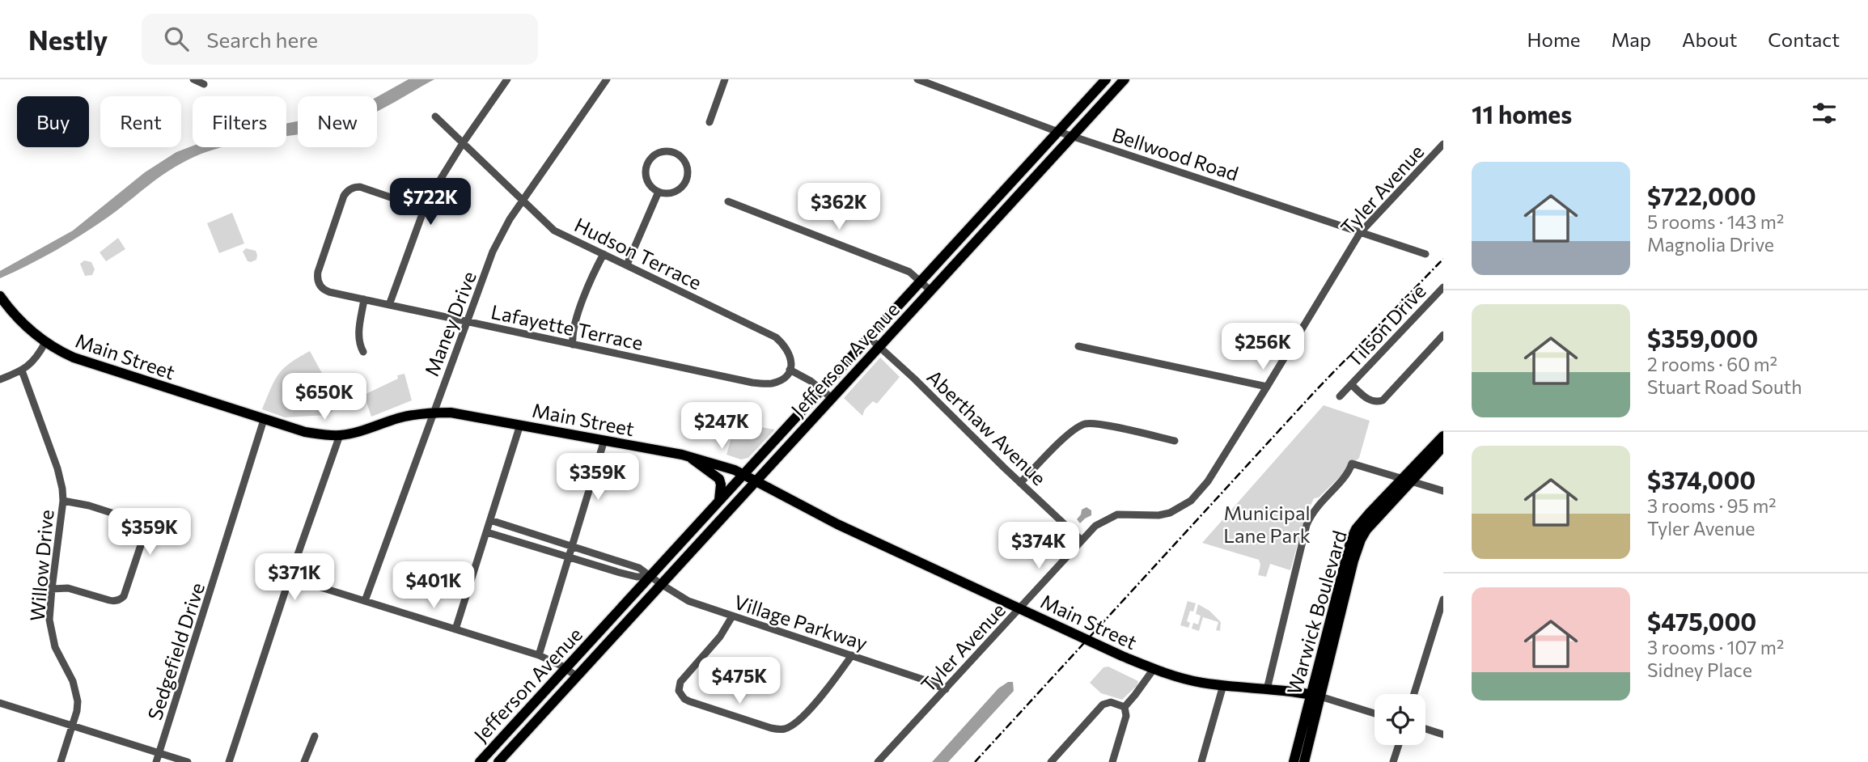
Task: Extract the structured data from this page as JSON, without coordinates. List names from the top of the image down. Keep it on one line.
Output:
{"streets":{"main road":["Main Street","Jefferson Avenue","Warwick Boulevard"],"street":["Bellwood Road","Tyler Avenue","Hudson Terrace","Maney Drive","Tilson Drive","Lafayette Terrace","Aberthaw Avenue","Willow Drive","Village Parkway","Sedgefield Drive"]},"crossings":[["Bellwood Road","Tyler Avenue"],["Bellwood Road","Jefferson Avenue"],["Tyler Avenue","Main Street"],["Tyler Avenue","Aberthaw Avenue"],["Tyler Avenue","Village Parkway"],["Hudson Terrace","Maney Drive"],["Hudson Terrace","Lafayette Terrace"],["Maney Drive","Lafayette Terrace"],["Maney Drive","Main Street"],["Main Street","Jefferson Avenue"],["Main Street","Warwick Boulevard"],["Main Street","Sedgefield Drive"],["Jefferson Avenue","Aberthaw Avenue"],["Jefferson Avenue","Village Parkway"]],"parks":["Municipal Lane Park"],"page":{"header":"Nestly","search":"Search here","nav":["Home","Map","About","Contact"],"heading":"11 homes","chip":["Buy","Rent","Filters","New"],"list":[{"name":"$722,000","note":"5 rooms · 143 m² · Magnolia Drive"},{"name":"$359,000","note":"2 rooms · 60 m² · Stuart Road South"},{"name":"$374,000","note":"3 rooms · 95 m² · Tyler Avenue"},{"name":"$475,000","note":"3 rooms · 107 m² · Sidney Place"}],"price":["$722K","$362K","$256K","$650K","$247K","$359K","$359K","$374K","$371K","$401K","$475K"]}}
